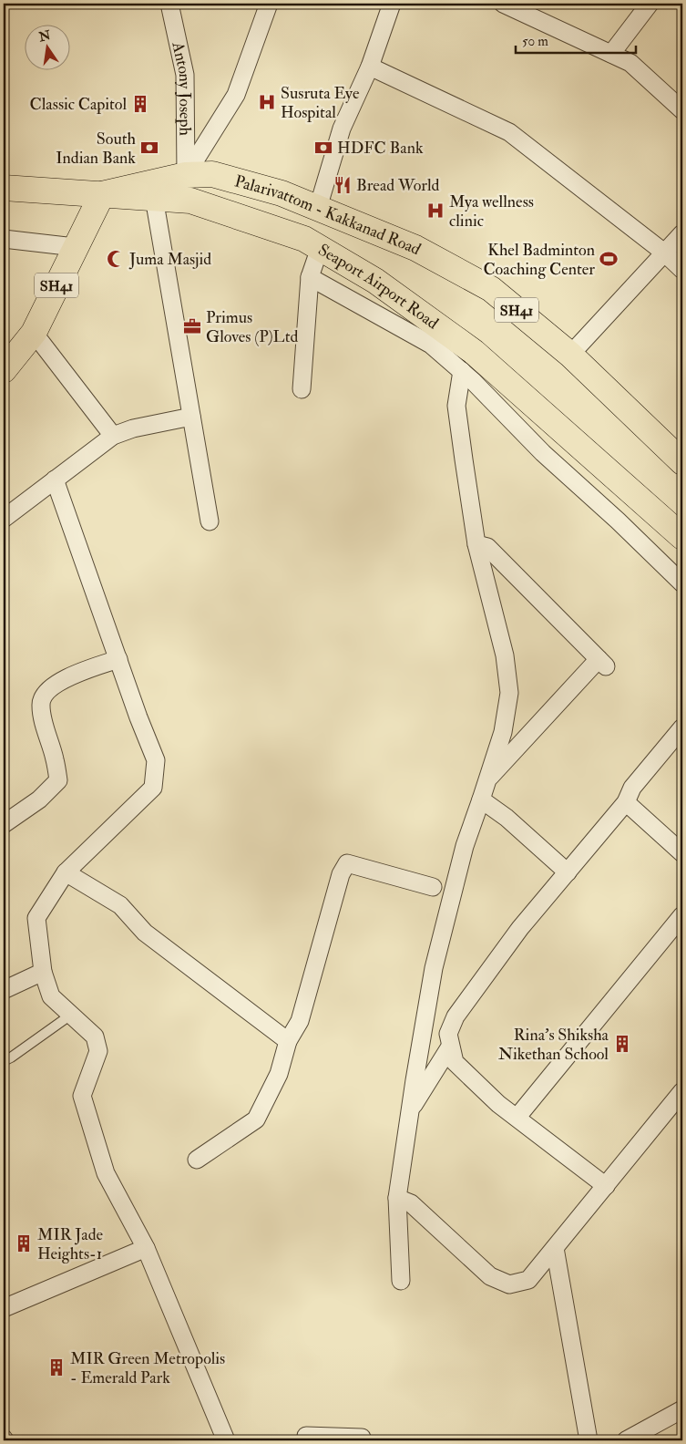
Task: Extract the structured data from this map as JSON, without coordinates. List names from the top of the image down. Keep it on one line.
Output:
{"streets":{"main road":["Palarivattom - Kakkanad Road","SH41","Seaport Airport Road"],"street":["Antony Joseph"]},"crossings":[["Antony Joseph","Palarivattom - Kakkanad Road"],["Palarivattom - Kakkanad Road","SH41"],["Palarivattom - Kakkanad Road","Seaport Airport Road"],["SH41","Seaport Airport Road"]],"places":{"hospital":["Susruta Eye Hospital","Mya wellness clinic"],"building":["Classic Capitol","Rina's Shiksha Nikethan School","MIR Jade Heights-1","MIR Green Metropolis - Emerald Park"],"bank":["South Indian Bank","HDFC Bank"],"restaurant":["Bread World"],"mosque":["Juma Masjid"],"sports":["Khel Badminton Coaching Center"],"office":["Primus Gloves (P)Ltd"]},"scale_bar":"50 m","north":"top"}
